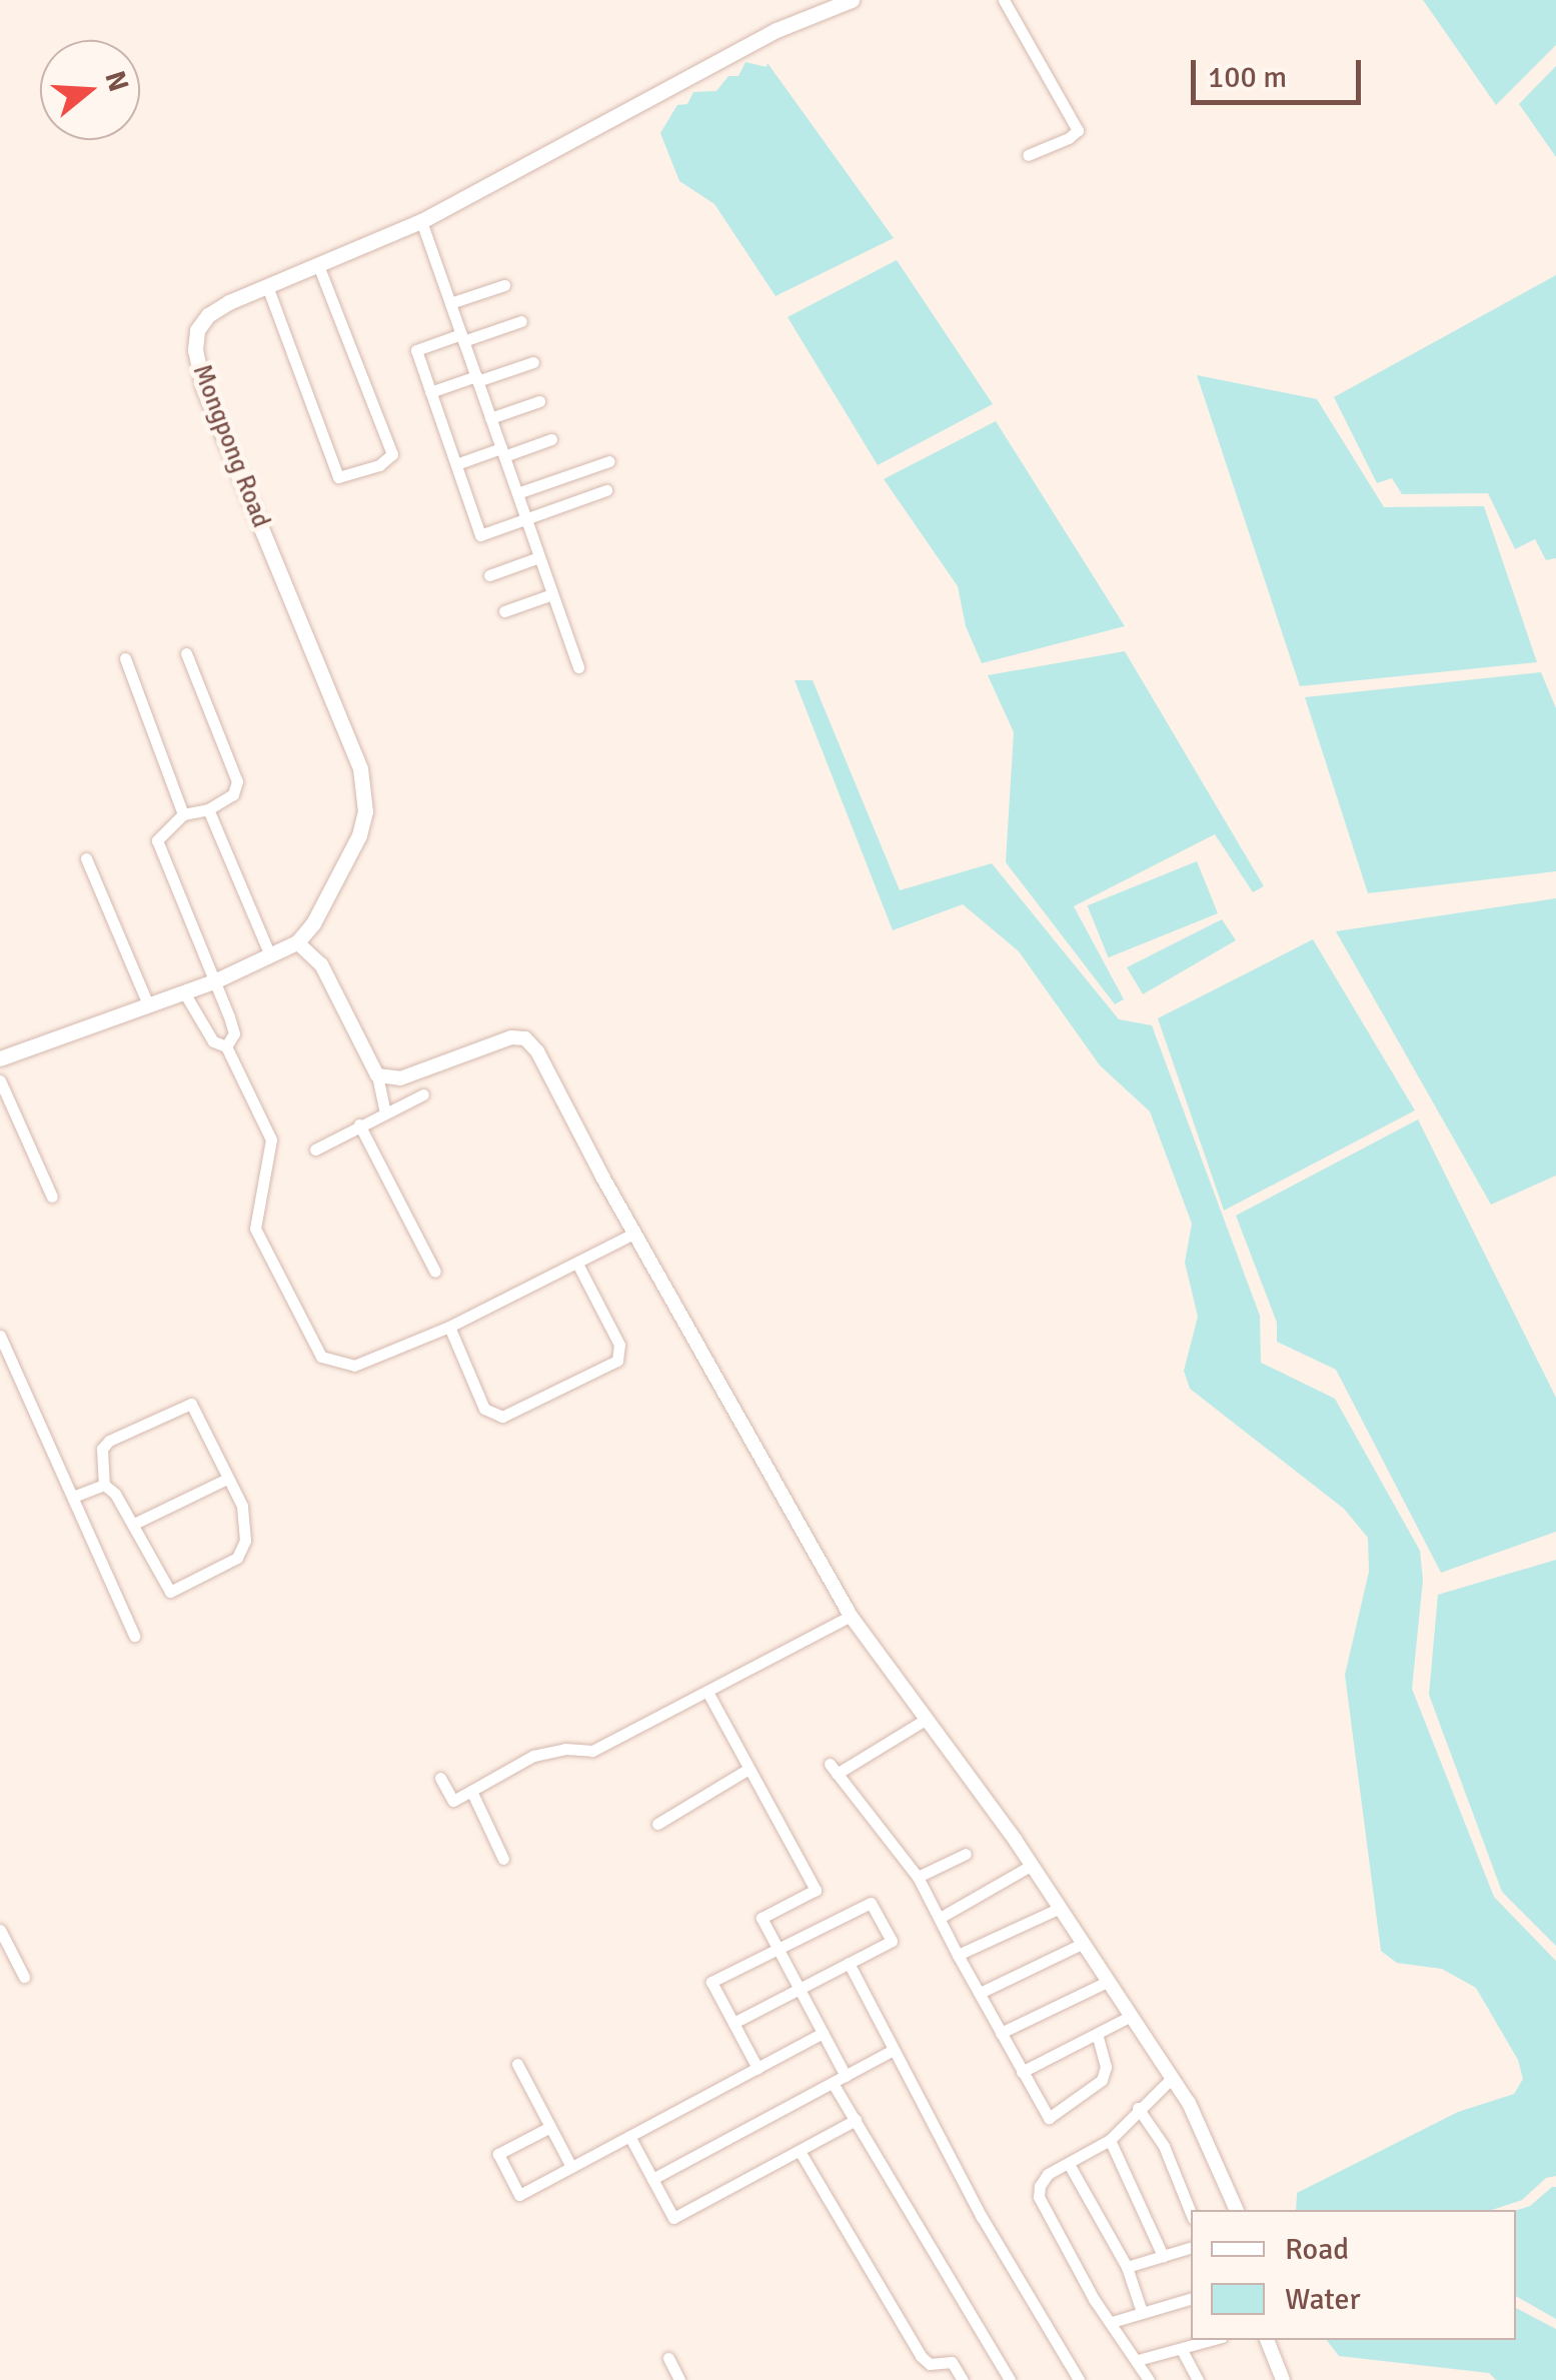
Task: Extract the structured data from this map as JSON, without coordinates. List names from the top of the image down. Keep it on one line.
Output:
{"streets":{"main road":["Mongpong Road"]},"legend":["Road","Water"],"scale_bar":"100 m","north":"right"}
